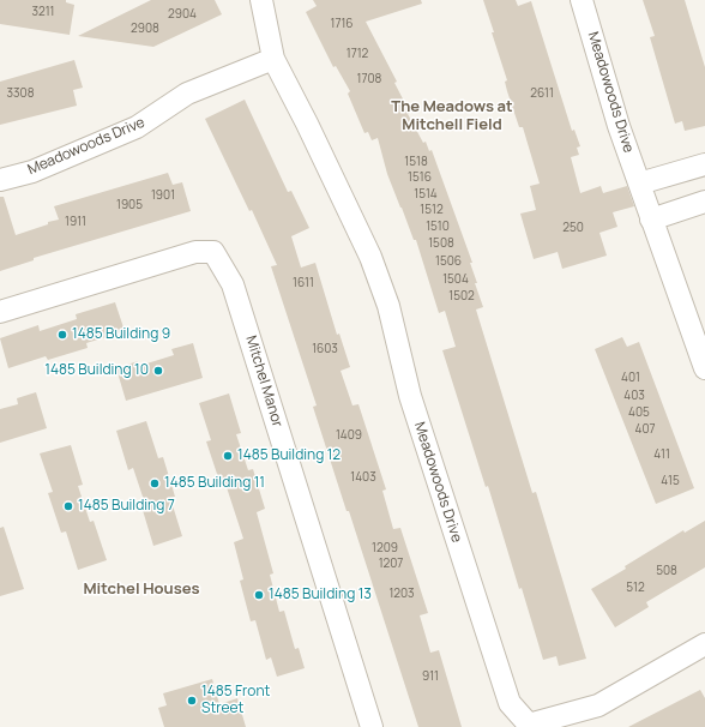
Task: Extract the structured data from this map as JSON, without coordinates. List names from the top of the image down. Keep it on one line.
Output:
{"streets":{"street":["Meadowoods Drive","Mitchel Manor"]},"districts":["The Meadows at Mitchell Field","Mitchel Houses"],"places":["1485 Building 9","1485 Building 10","1485 Building 12","1485 Building 11","1485 Building 7","1485 Building 13","1485 Front Street"],"house_numbers":["3211","2904","1716","2908","1712","1708","3308","2611","1518","1516","1514","1901","1905","1512","1911","1510","250","1508","1506","1504","1611","1502","1603","401","403","405","407","1409","411","1403","415","1209","1207","508","512","1203","911"]}
